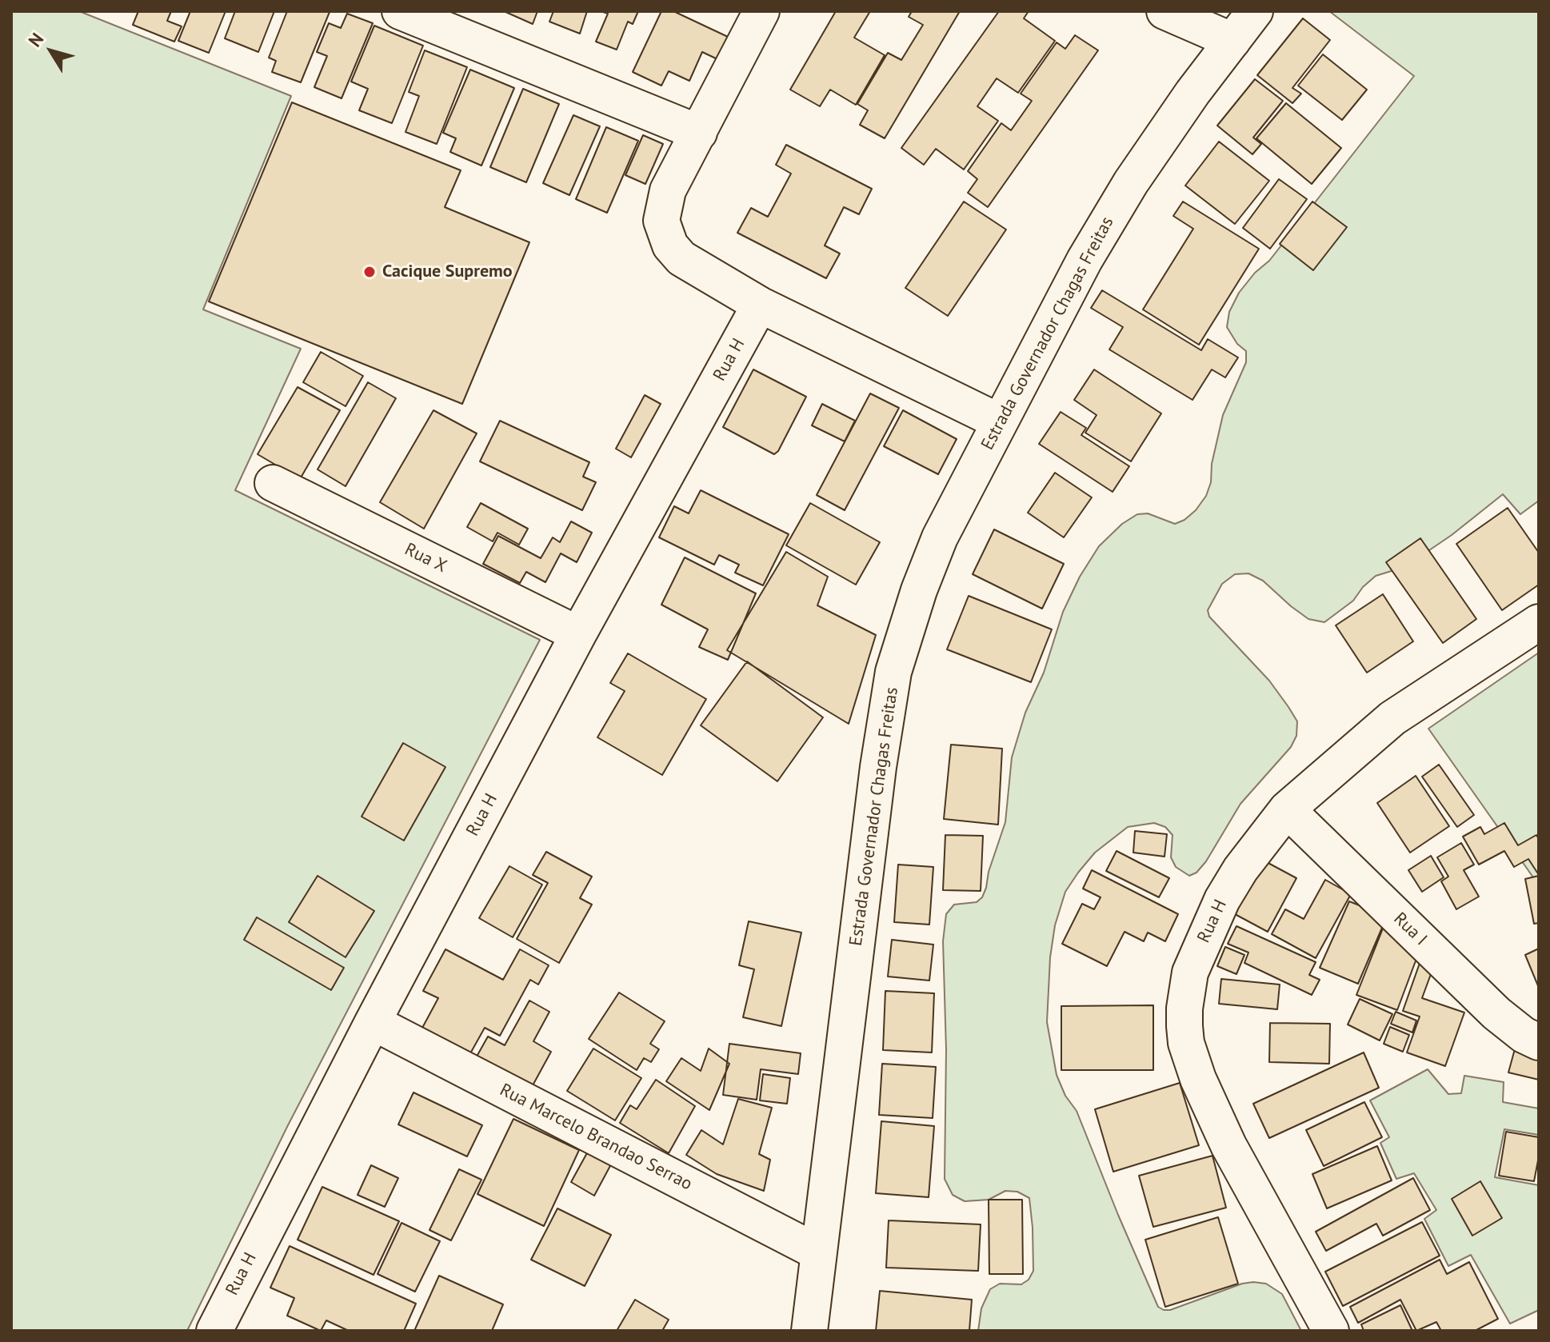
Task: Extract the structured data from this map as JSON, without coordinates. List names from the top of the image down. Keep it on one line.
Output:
{"streets":{"street":["Estrada Governador Chagas Freitas","Rua H","Rua X","Rua I","Rua Marcelo Brandao Serrao"]},"crossings":[["Estrada Governador Chagas Freitas","Rua Marcelo Brandao Serrao"],["Rua H","Rua X"],["Rua H","Rua I"],["Rua H","Rua Marcelo Brandao Serrao"]],"places":["Cacique Supremo"],"north":"top left"}
